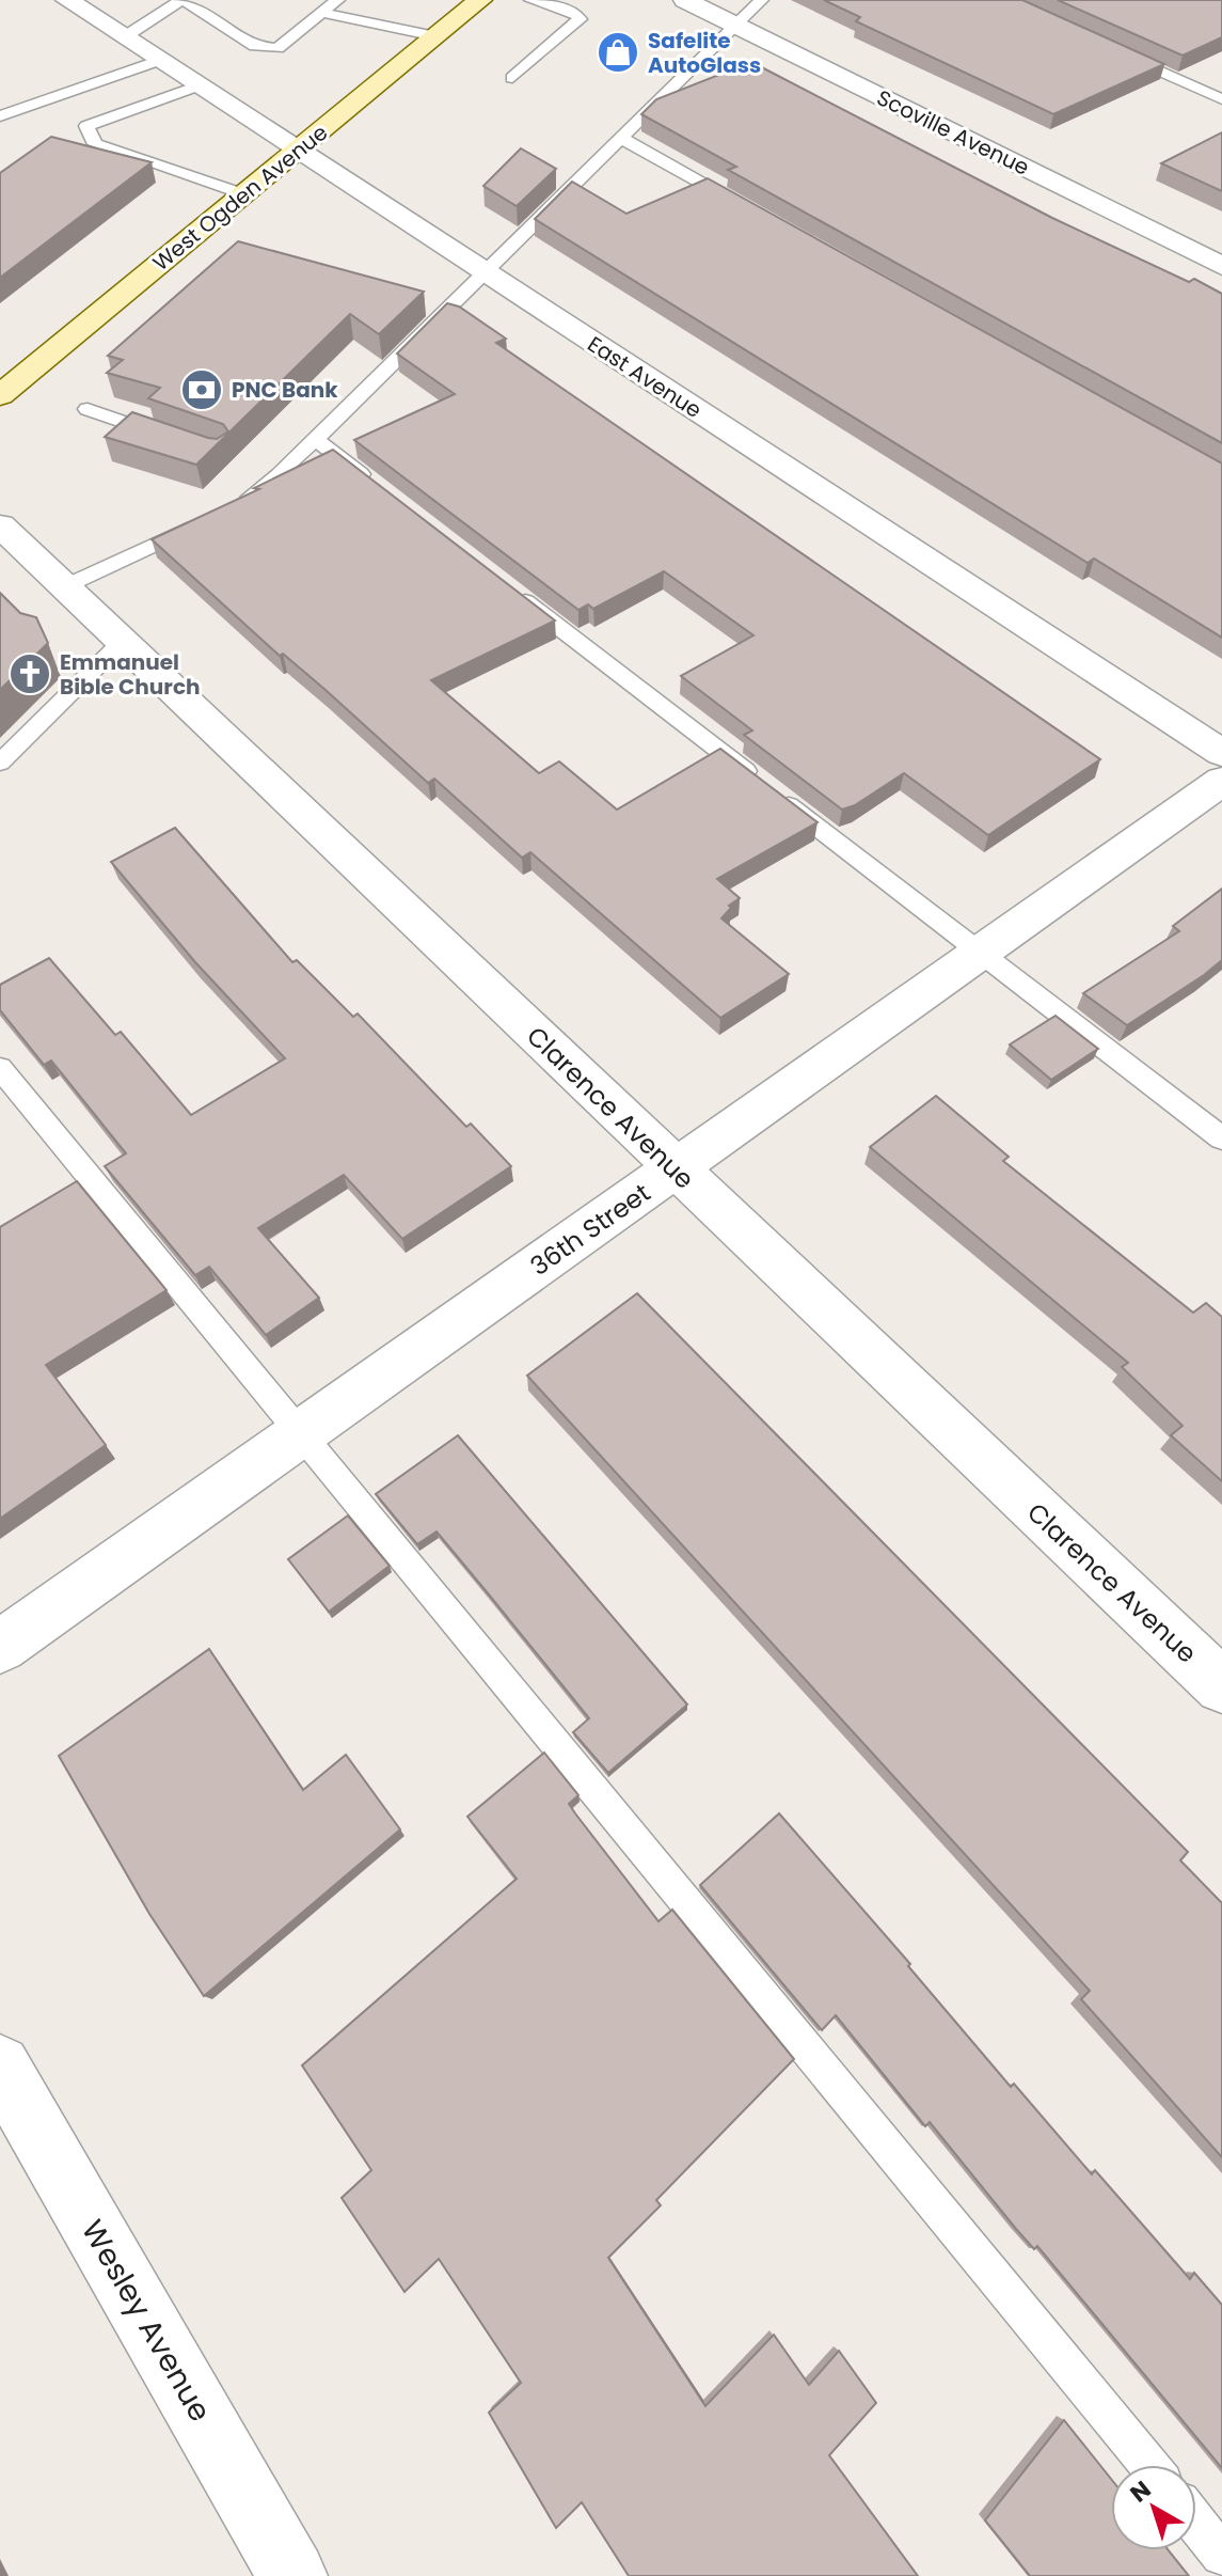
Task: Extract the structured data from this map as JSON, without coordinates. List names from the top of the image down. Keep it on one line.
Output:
{"streets":{"main road":["West Ogden Avenue"],"street":["Scoville Avenue","East Avenue","Clarence Avenue","36th Street","Wesley Avenue"]},"crossings":[["West Ogden Avenue","East Avenue"],["Clarence Avenue","36th Street"]],"places":{"shop":["Safelite AutoGlass"],"bank":["PNC Bank"],"church":["Emmanuel Bible Church"]},"north":"top left"}
